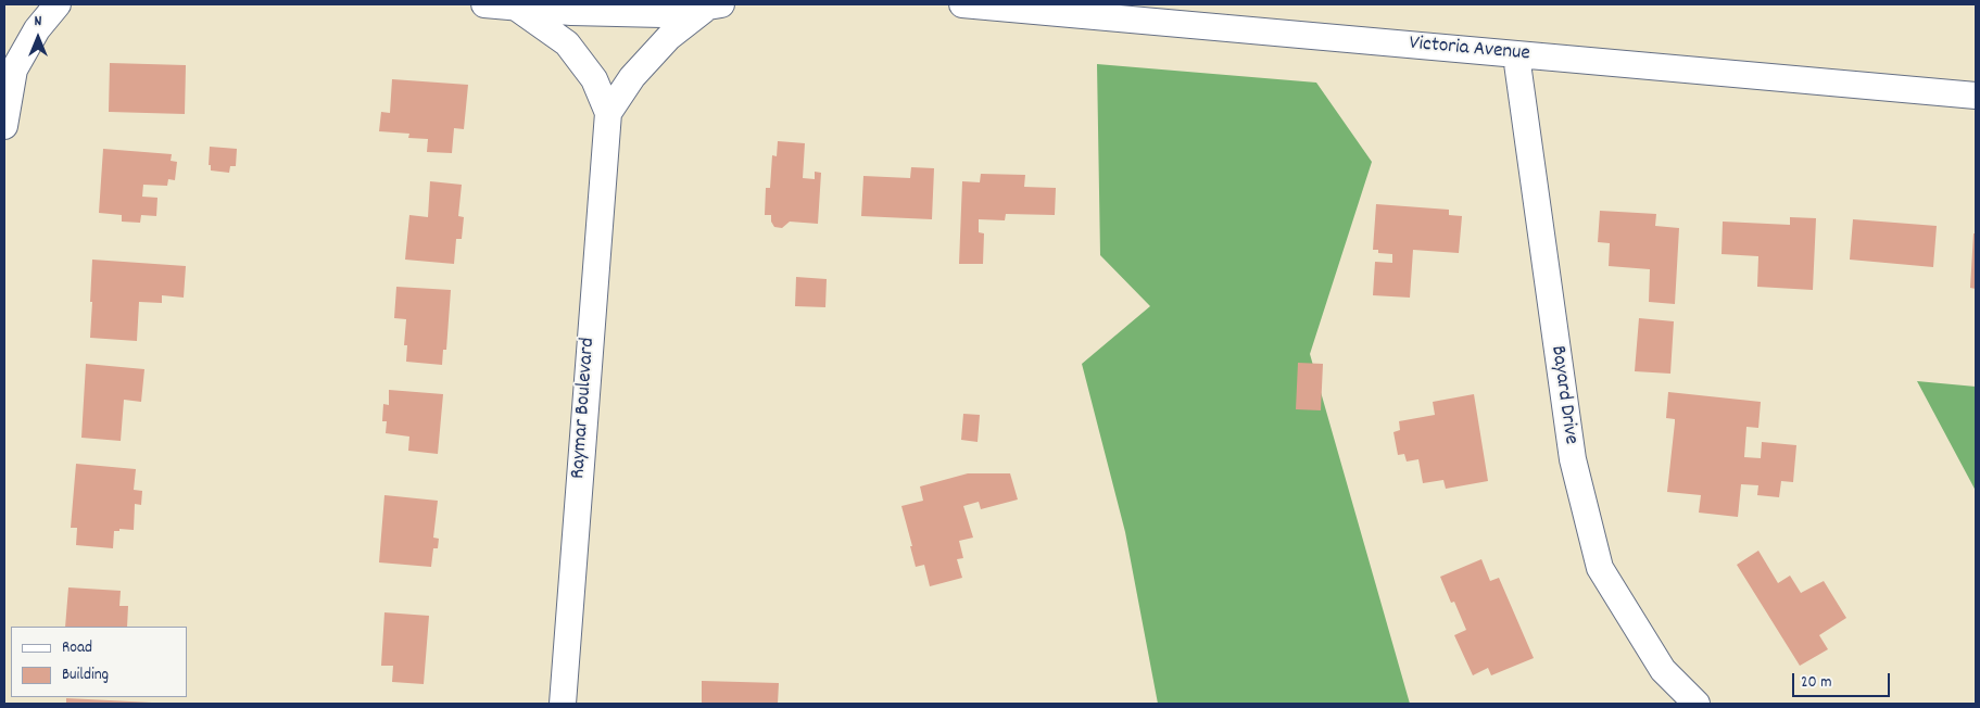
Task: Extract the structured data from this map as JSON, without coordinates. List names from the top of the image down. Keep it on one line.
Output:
{"streets":{"street":["Victoria Avenue","Bayard Drive","Raymar Boulevard"]},"crossings":[["Victoria Avenue","Bayard Drive"]],"legend":["Road","Building"],"scale_bar":"20 m","north":"top"}
